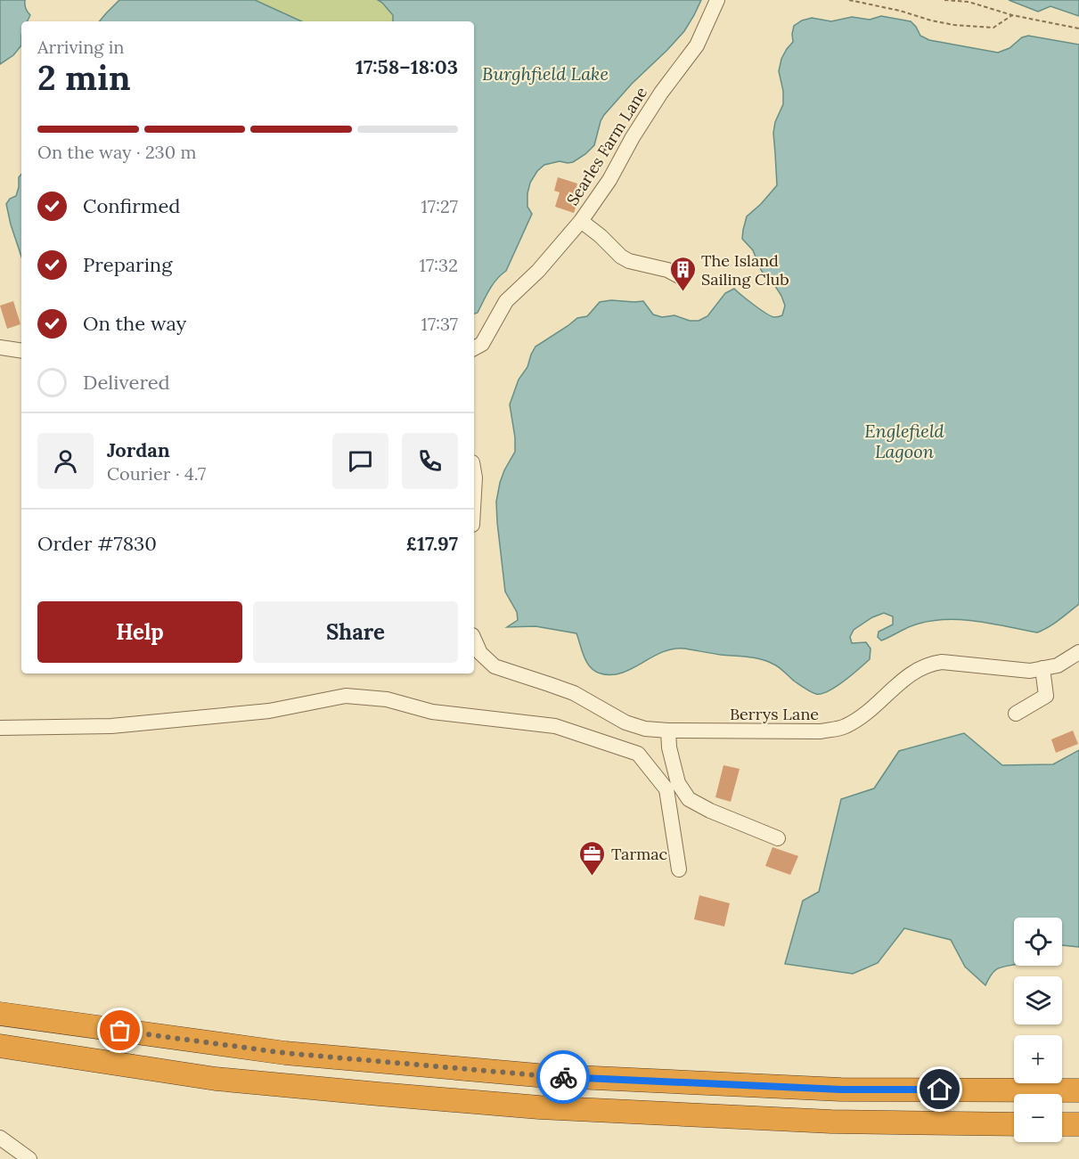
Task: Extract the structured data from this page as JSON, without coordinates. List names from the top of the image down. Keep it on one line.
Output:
{"streets":{"street":["Searles Farm Lane","Berrys Lane"]},"water":["Burghfield Lake","Englefield Lagoon"],"places":{"building":["The Island Sailing Club"],"office":["Tarmac"]},"page":{"heading":["2 min","Arriving in","17:58–18:03"],"panel":["Jordan","Courier · 4.7","Order #7830","£17.97"],"bar":"On the way · 230 m","list":[["Confirmed","17:27"],["Preparing","17:32"],["On the way","17:37"],"Delivered"],"buttons":["Help","Share"],"map_buttons":["+","−"]}}
